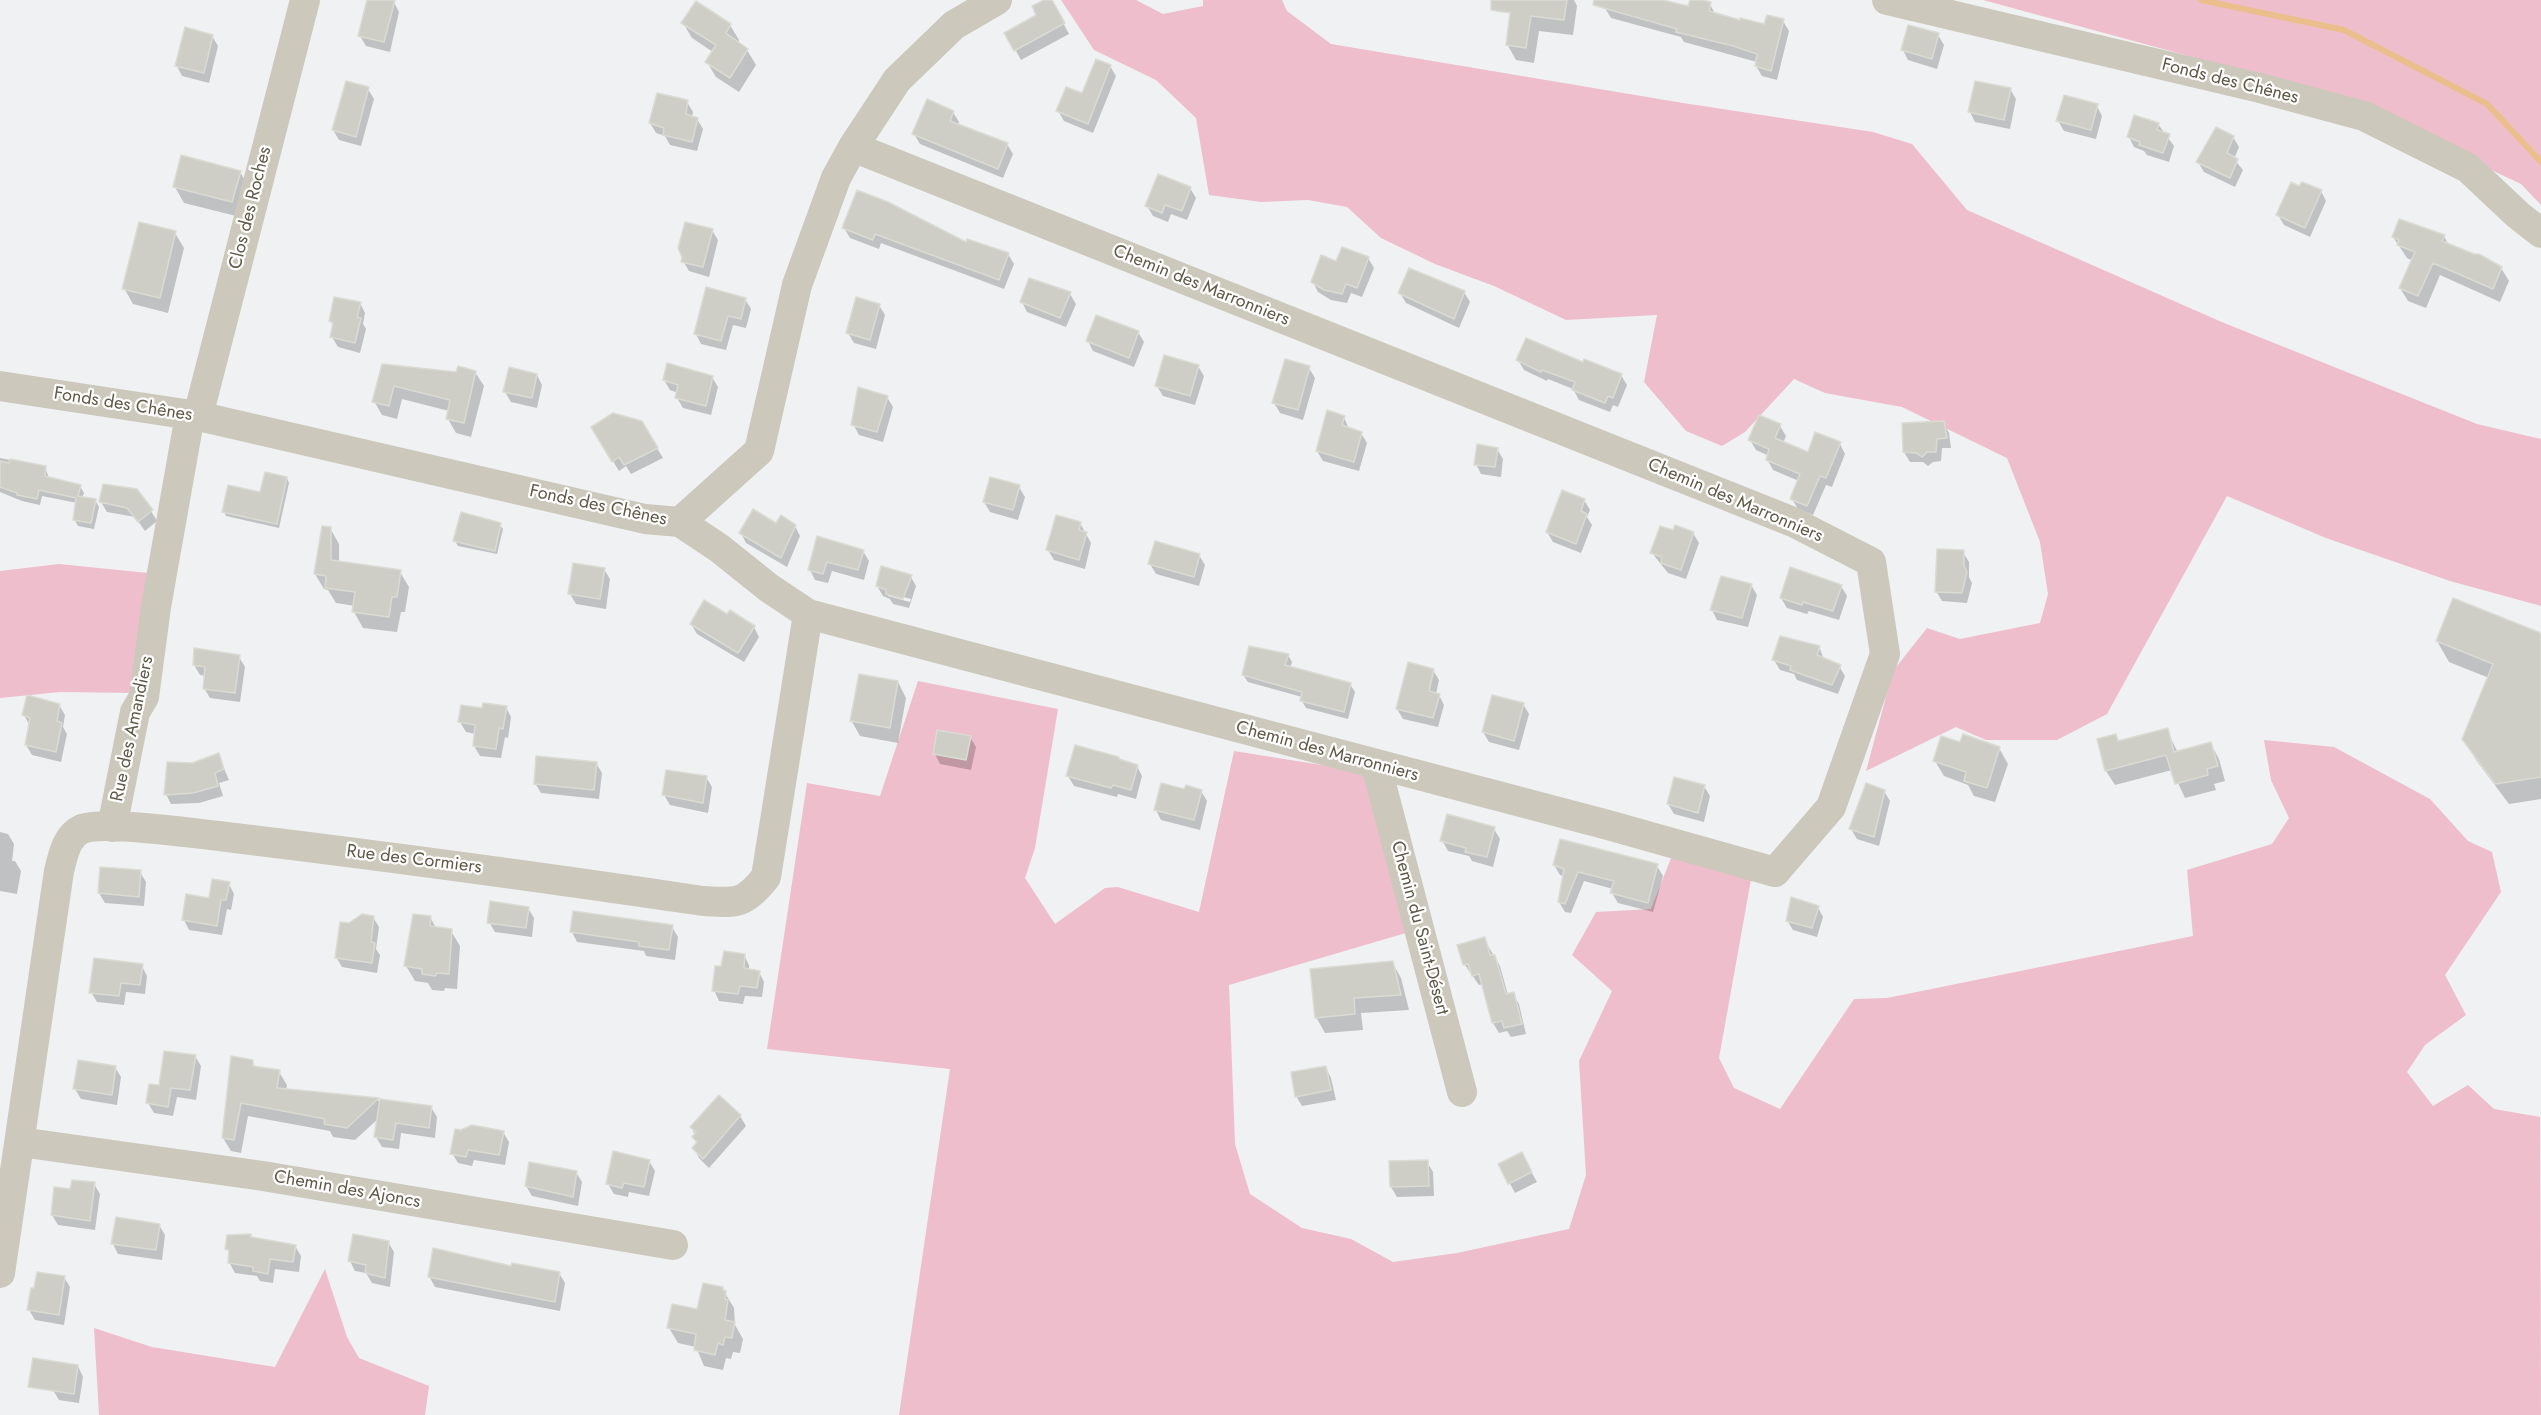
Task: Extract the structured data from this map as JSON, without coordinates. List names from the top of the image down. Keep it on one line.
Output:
{"streets":{"street":["Fonds des Chênes","Clos des Roches","Chemin des Marronniers","Rue des Amandiers","Rue des Cormiers","Chemin du Saint-Désert","Chemin des Ajoncs"]},"crossings":[["Fonds des Chênes","Clos des Roches"],["Fonds des Chênes","Chemin des Marronniers"],["Clos des Roches","Rue des Amandiers"],["Chemin des Marronniers","Rue des Cormiers"],["Chemin des Marronniers","Chemin du Saint-Désert"],["Rue des Amandiers","Rue des Cormiers"],["Rue des Cormiers","Chemin des Ajoncs"]]}
